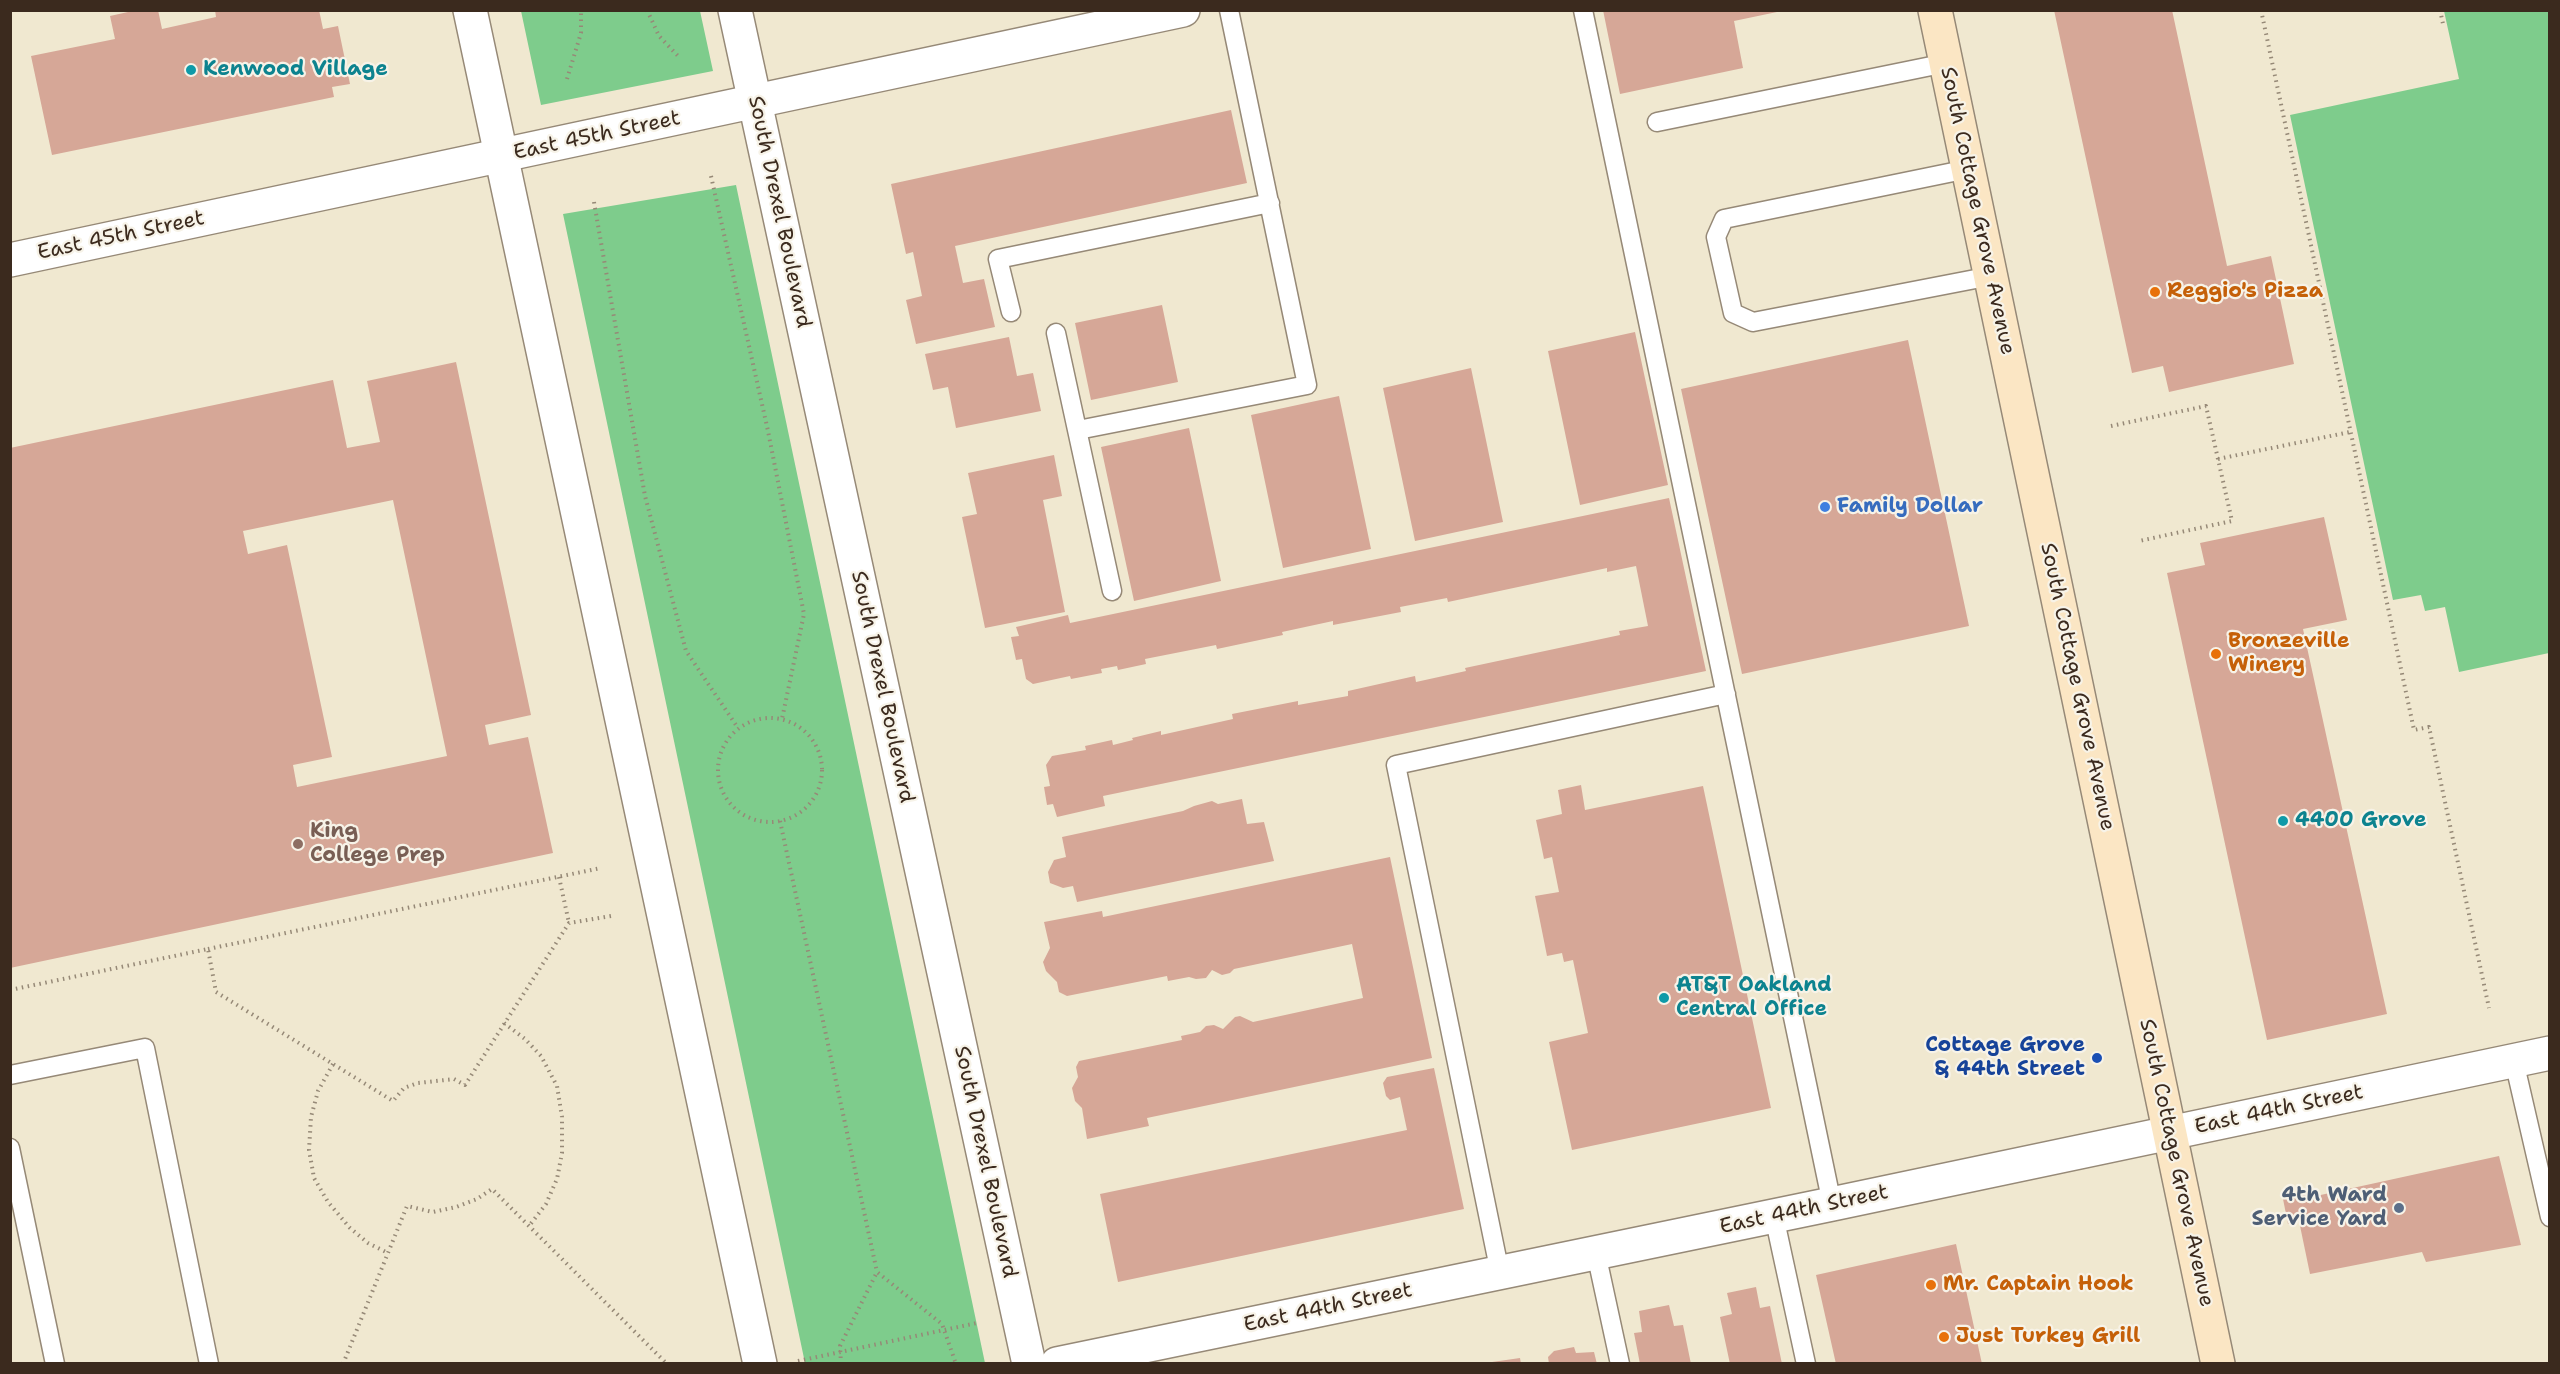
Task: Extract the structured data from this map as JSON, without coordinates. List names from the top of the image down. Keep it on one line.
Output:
{"streets":{"main road":["South Cottage Grove Avenue"],"street":["East 45th Street","South Drexel Boulevard","East 44th Street"]},"crossings":[["East 45th Street","South Drexel Boulevard"],["South Cottage Grove Avenue","East 44th Street"]],"places":["Kenwood Village","Reggio's Pizza","Family Dollar","Bronzeville Winery","4400 Grove","King College Prep","AT&T Oakland Central Office","Cottage Grove & 44th Street","4th Ward Service Yard","Mr. Captain Hook","Just Turkey Grill"]}
